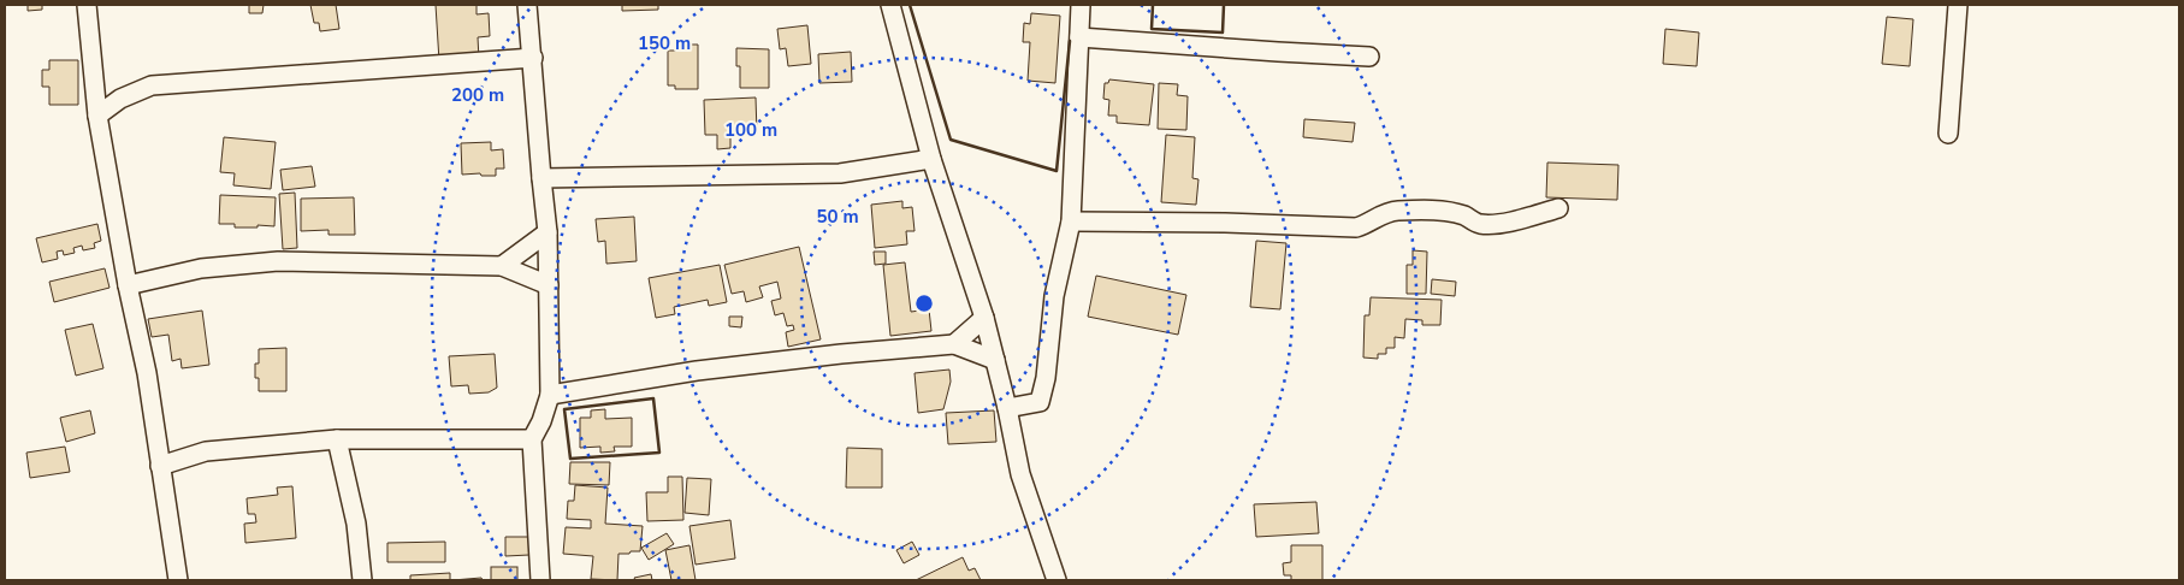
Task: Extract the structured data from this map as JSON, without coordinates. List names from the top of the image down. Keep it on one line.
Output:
{"rings":["150 m","200 m","100 m","50 m"]}
